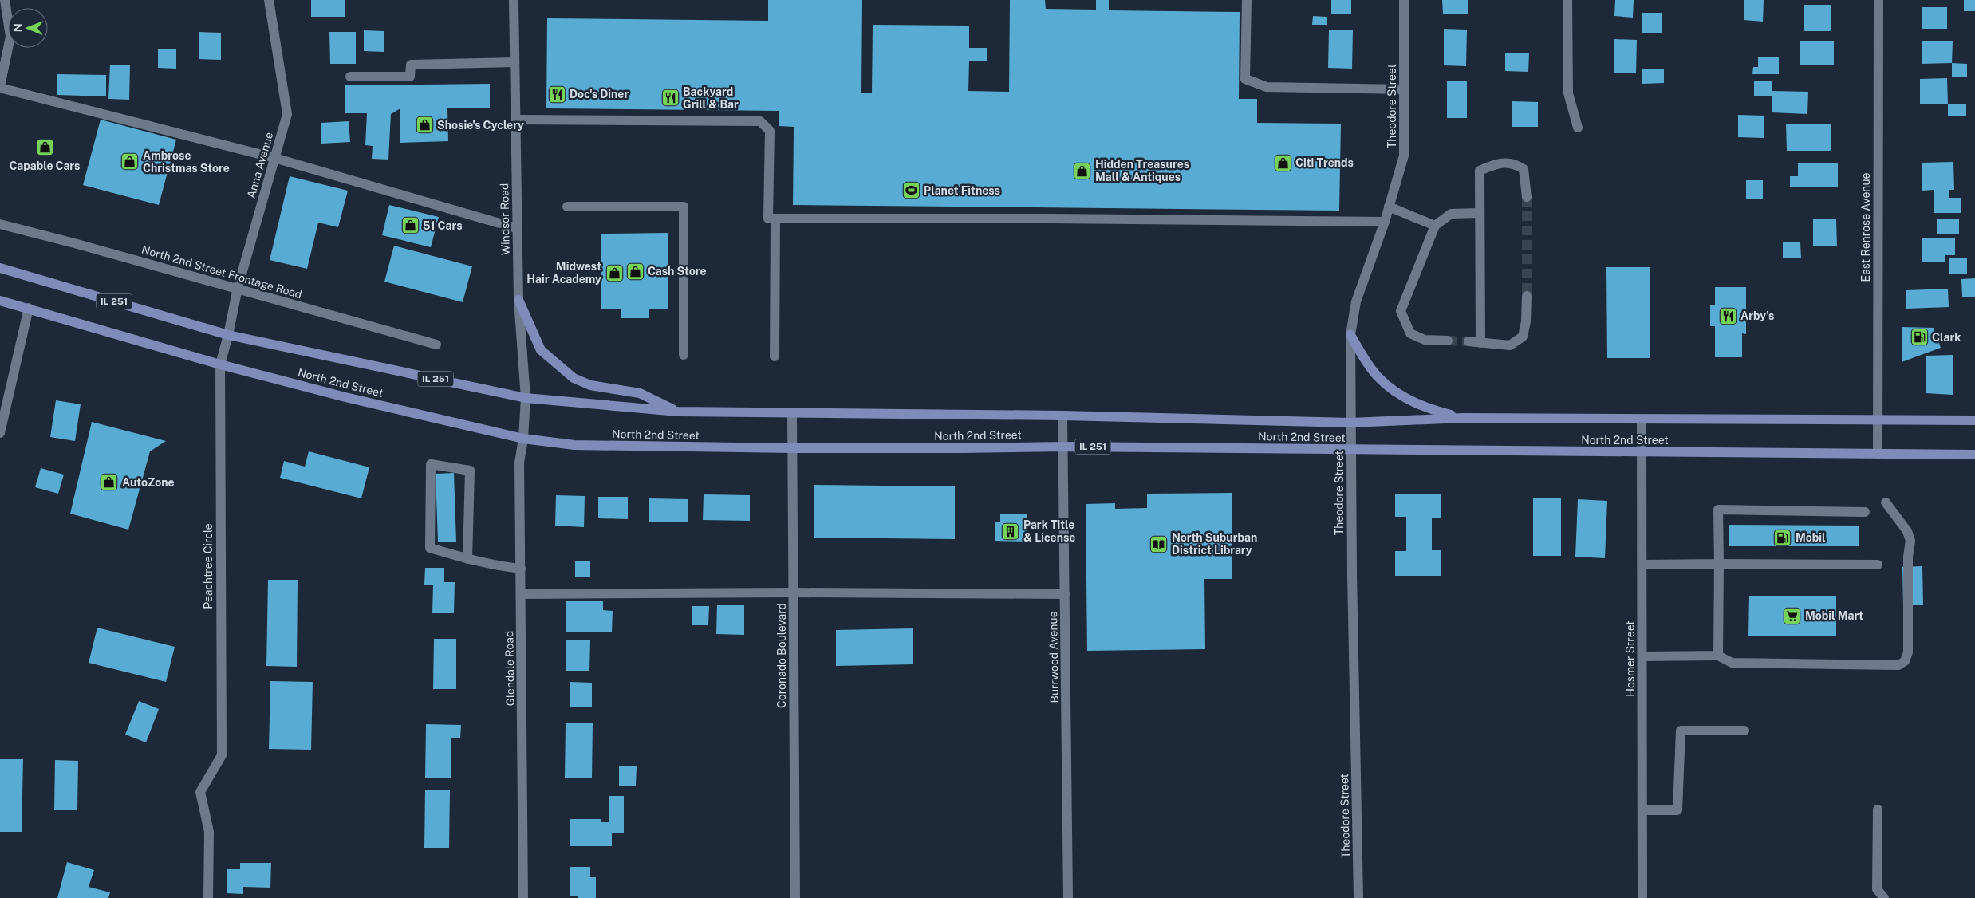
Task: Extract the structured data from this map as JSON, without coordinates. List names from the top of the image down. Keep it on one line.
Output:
{"streets":{"main road":["IL 251","North 2nd Street"],"street":["Theodore Street","Anna Avenue","Windsor Road","East Renrose Avenue","North 2nd Street Frontage Road","Peachtree Circle","Coronado Boulevard","Burrwood Avenue","Hosmer Street","Glendale Road"]},"crossings":[["Theodore Street","North 2nd Street"],["Anna Avenue","North 2nd Street Frontage Road"],["Anna Avenue","North 2nd Street"],["Anna Avenue","Peachtree Circle"],["Windsor Road","North 2nd Street"],["Windsor Road","Glendale Road"],["East Renrose Avenue","North 2nd Street"],["North 2nd Street","Peachtree Circle"],["North 2nd Street","Coronado Boulevard"],["North 2nd Street","Burrwood Avenue"],["North 2nd Street","Hosmer Street"],["North 2nd Street","Glendale Road"]],"places":{"restaurant":["Doc's Diner","Backyard Grill & Bar","Arby's"],"shop":["Shosie's Cyclery","Capable Cars","Ambrose Christmas Store","Citi Trends","Hidden Treasures Mall & Antiques","51 Cars","Cash Store","Midwest Hair Academy","AutoZone"],"sports":["Planet Fitness"],"fuel station":["Clark","Mobil"],"building":["Park Title & License"],"library":["North Suburban District Library"],"supermarket":["Mobil Mart"]},"north":"left"}
